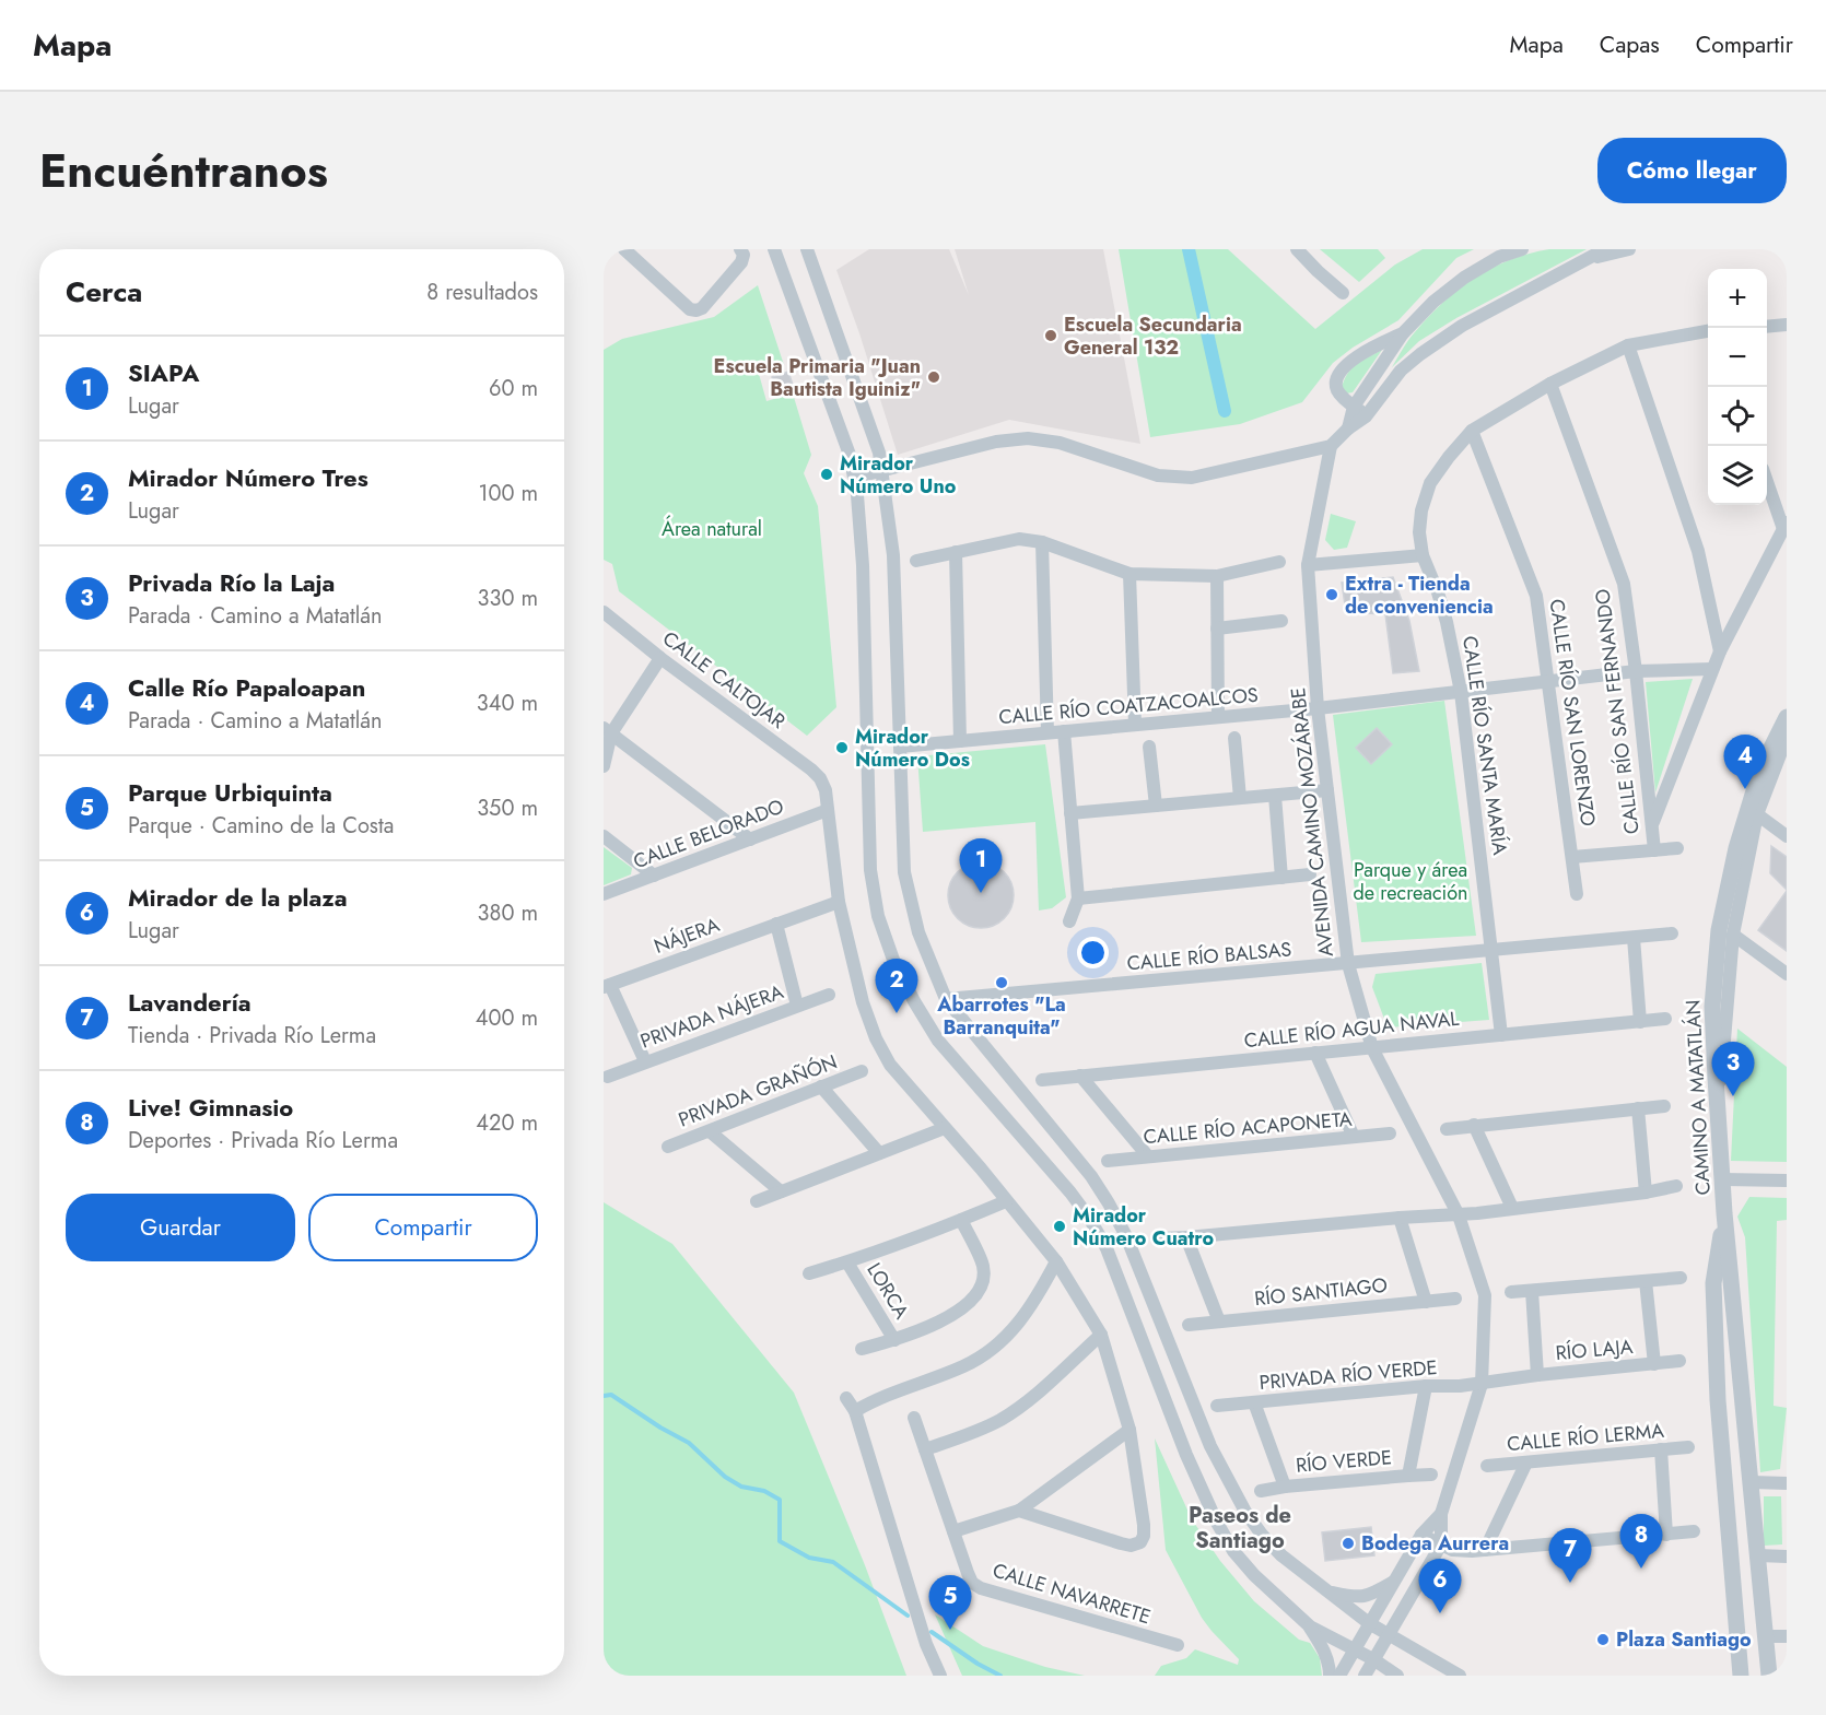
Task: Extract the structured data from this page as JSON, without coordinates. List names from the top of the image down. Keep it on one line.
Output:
{"streets":{"street":["CALLE CALTOJAR","CALLE RÍO COATZACOALCOS","CALLE RÍO SAN FERNANDO","CALLE RÍO SAN LORENZO","CALLE RÍO SANTA MARÍA","AVENIDA CAMINO MOZÁRABE","CALLE BELORADO","NÁJERA","CALLE RÍO BALSAS","PRIVADA NÁJERA","CALLE RÍO AGUA NAVAL","PRIVADA GRAÑÓN","CAMINO A MATATLÁN","CALLE RÍO ACAPONETA","LORCA","RÍO SANTIAGO","RÍO LAJA","PRIVADA RÍO VERDE","CALLE RÍO LERMA","RÍO VERDE","CALLE NAVARRETE"]},"crossings":[["CALLE CALTOJAR","CALLE BELORADO"],["CALLE RÍO COATZACOALCOS","CALLE RÍO SAN FERNANDO"],["CALLE RÍO COATZACOALCOS","CALLE RÍO SAN LORENZO"],["CALLE RÍO COATZACOALCOS","CALLE RÍO SANTA MARÍA"],["CALLE RÍO COATZACOALCOS","AVENIDA CAMINO MOZÁRABE"],["CALLE RÍO SAN FERNANDO","CALLE RÍO SANTA MARÍA"],["CALLE RÍO SAN LORENZO","CALLE RÍO SANTA MARÍA"],["CALLE RÍO SANTA MARÍA","CALLE RÍO BALSAS"],["CALLE RÍO SANTA MARÍA","CALLE RÍO AGUA NAVAL"],["AVENIDA CAMINO MOZÁRABE","CALLE RÍO BALSAS"],["AVENIDA CAMINO MOZÁRABE","CALLE RÍO AGUA NAVAL"],["AVENIDA CAMINO MOZÁRABE","RÍO LAJA"],["AVENIDA CAMINO MOZÁRABE","PRIVADA RÍO VERDE"],["NÁJERA","PRIVADA NÁJERA"],["RÍO LAJA","PRIVADA RÍO VERDE"],["PRIVADA RÍO VERDE","RÍO VERDE"]],"districts":["Paseos de Santiago"],"parks":["Área natural","Parque y área de recreación"],"places":["Escuela Secundaria General 132","Escuela Primaria \"Juan Bautista Iguiniz\"","Mirador Número Uno","Extra - Tienda de conveniencia","Mirador Número Dos","Abarrotes \"La Barranquita\"","Mirador Número Cuatro","Bodega Aurrera","Plaza Santiago"],"page":{"header":"Mapa","nav":["Mapa","Capas","Compartir"],"title":"Encuéntranos","buttons":["Cómo llegar",["Guardar","Compartir"]],"heading":["Cerca","8 resultados"],"map_buttons":["+","−"],"list":[{"mark":"1","name":"SIAPA","note":"Lugar","value":"60 m"},{"mark":"2","name":"Mirador Número Tres","note":"Lugar","value":"100 m"},{"mark":"3","name":"Privada Río la Laja","note":"Parada · Camino a Matatlán","value":"330 m"},{"mark":"4","name":"Calle Río Papaloapan","note":"Parada · Camino a Matatlán","value":"340 m"},{"mark":"5","name":"Parque Urbiquinta","note":"Parque · Camino de la Costa","value":"350 m"},{"mark":"6","name":"Mirador de la plaza","note":"Lugar","value":"380 m"},{"mark":"7","name":"Lavandería","note":"Tienda · Privada Río Lerma","value":"400 m"},{"mark":"8","name":"Live! Gimnasio","note":"Deportes · Privada Río Lerma","value":"420 m"}],"pins":["4","1","2","3","8","7","6","5"]}}
